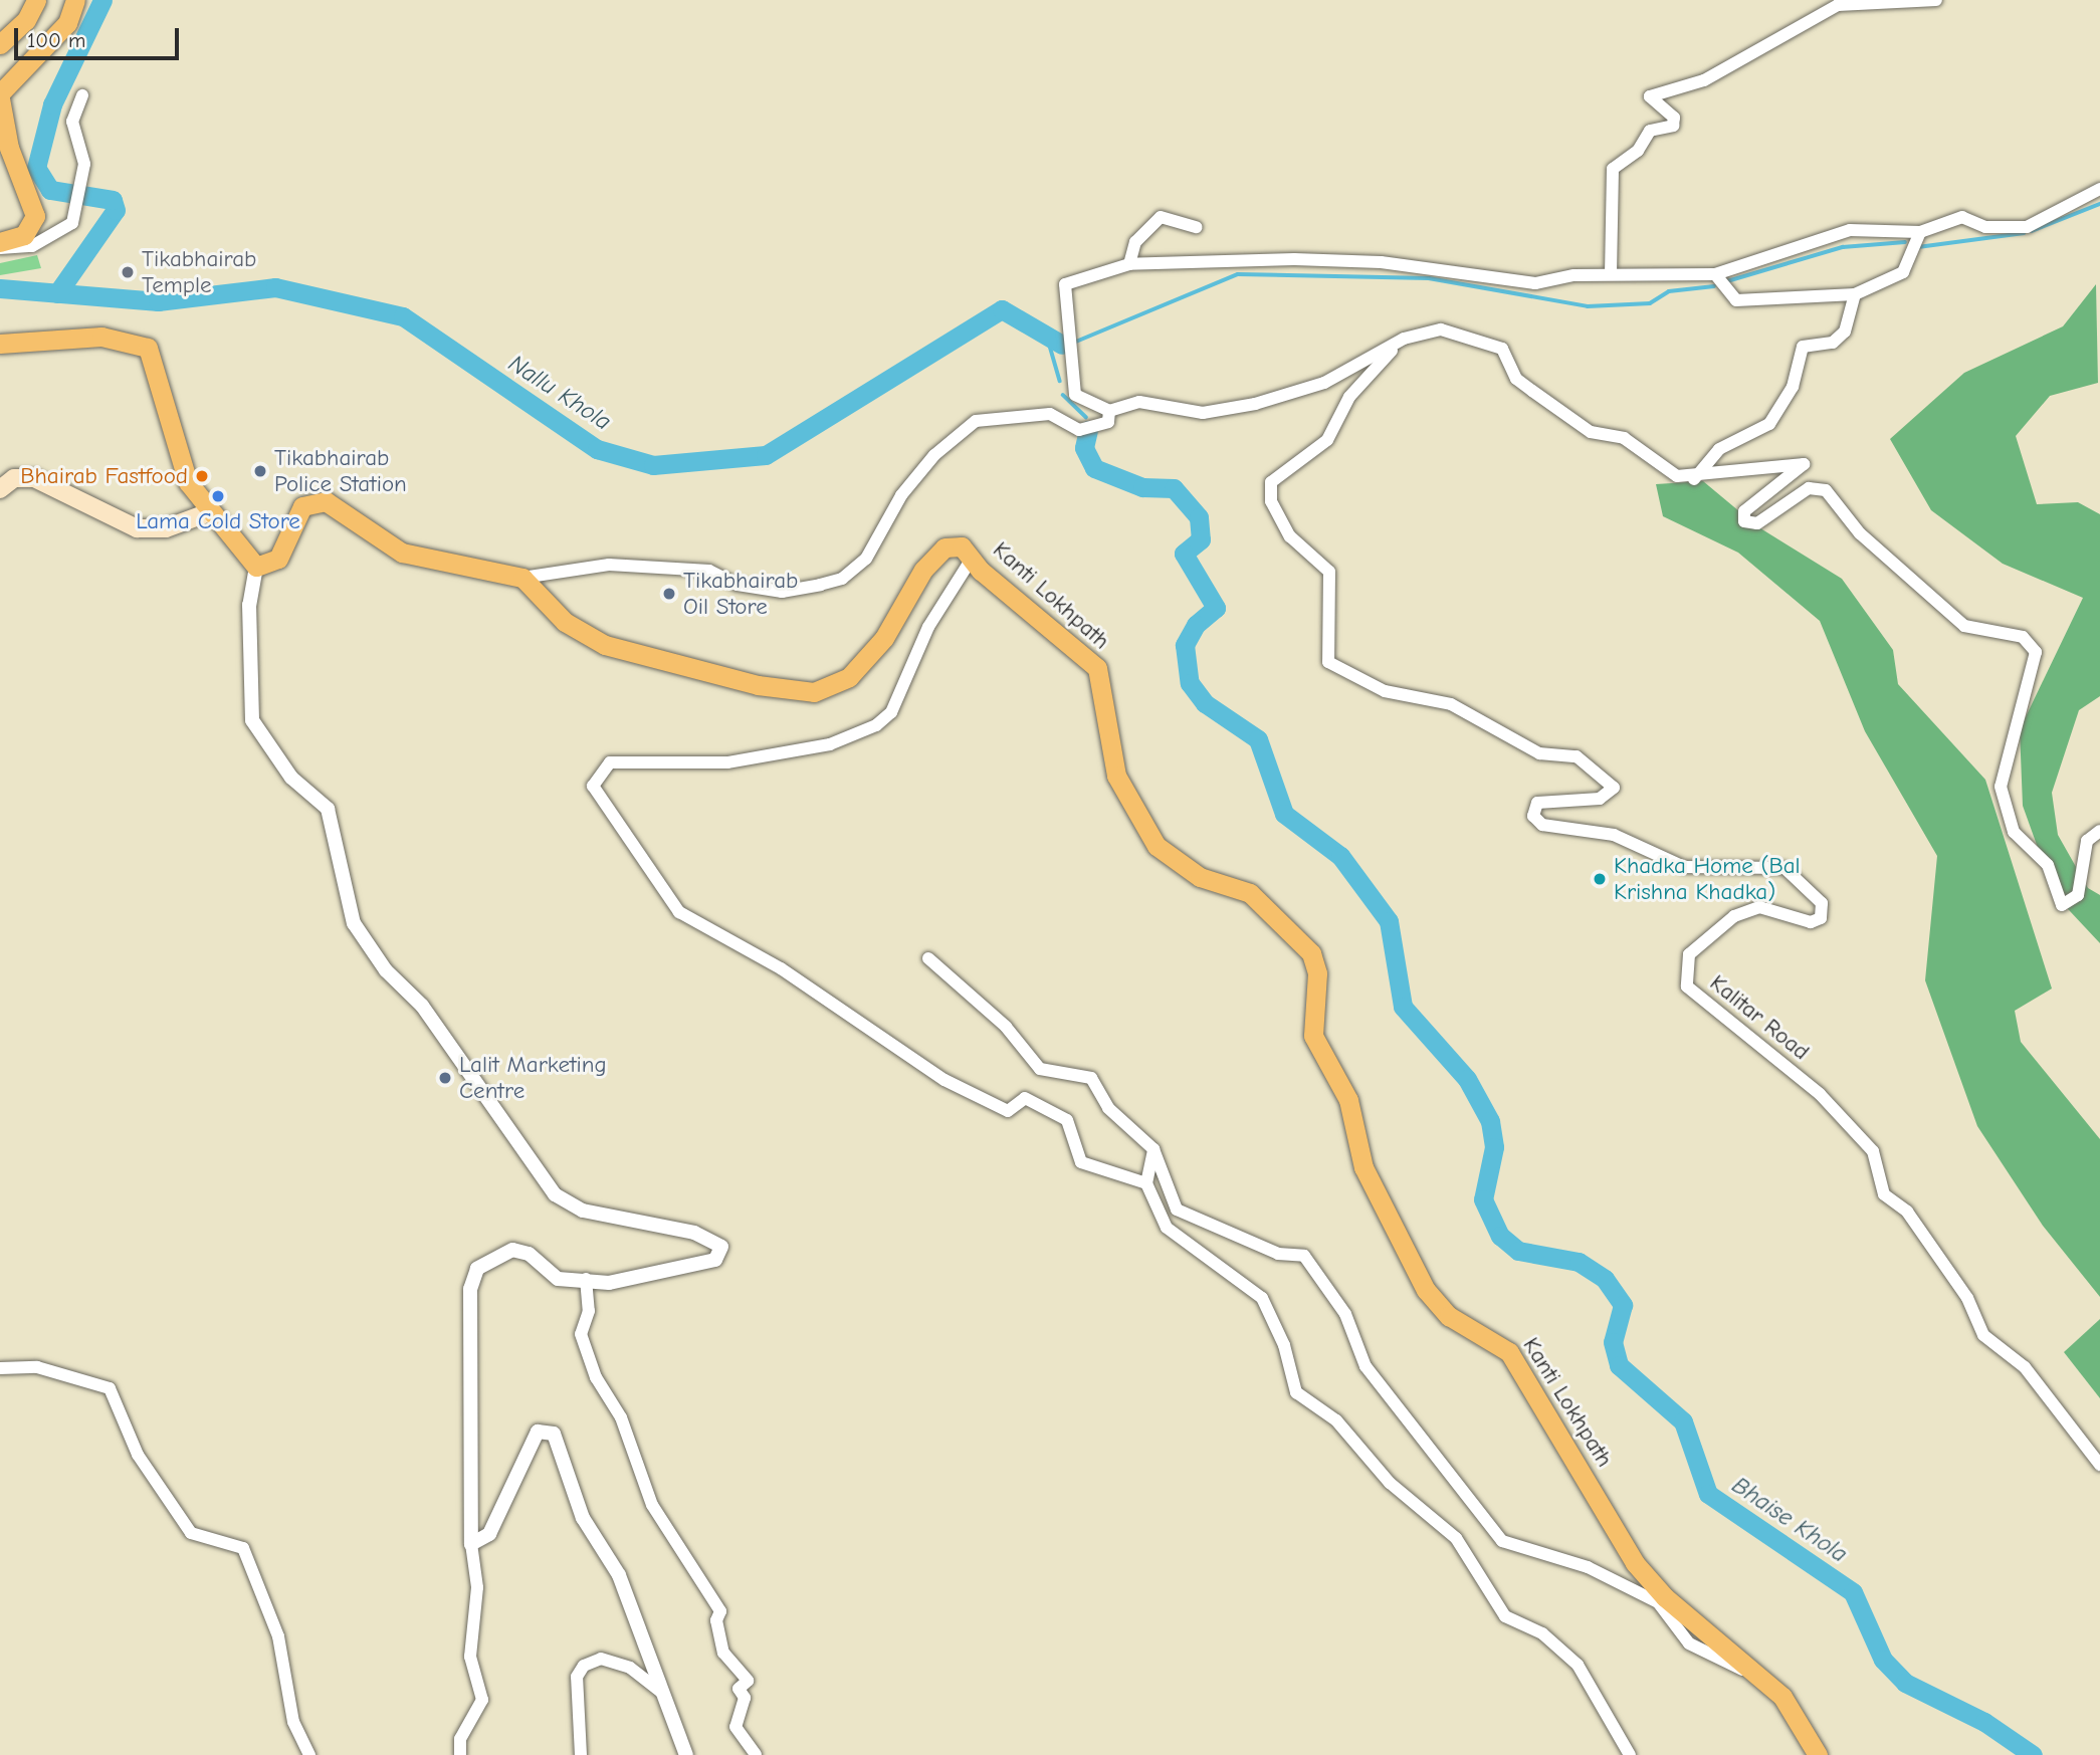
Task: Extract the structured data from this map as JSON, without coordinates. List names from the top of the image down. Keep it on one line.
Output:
{"streets":{"main road":["Kanti Lokhpath"],"street":["Kalitar Road"]},"water":["Nallu Khola","Bhaise Khola"],"places":["Tikabhairab Temple","Tikabhairab Police Station","Bhairab Fastfood","Lama Cold Store","Tikabhairab Oil Store","Khadka Home (Bal Krishna Khadka)","Lalit Marketing Centre"],"scale_bar":"100 m"}
